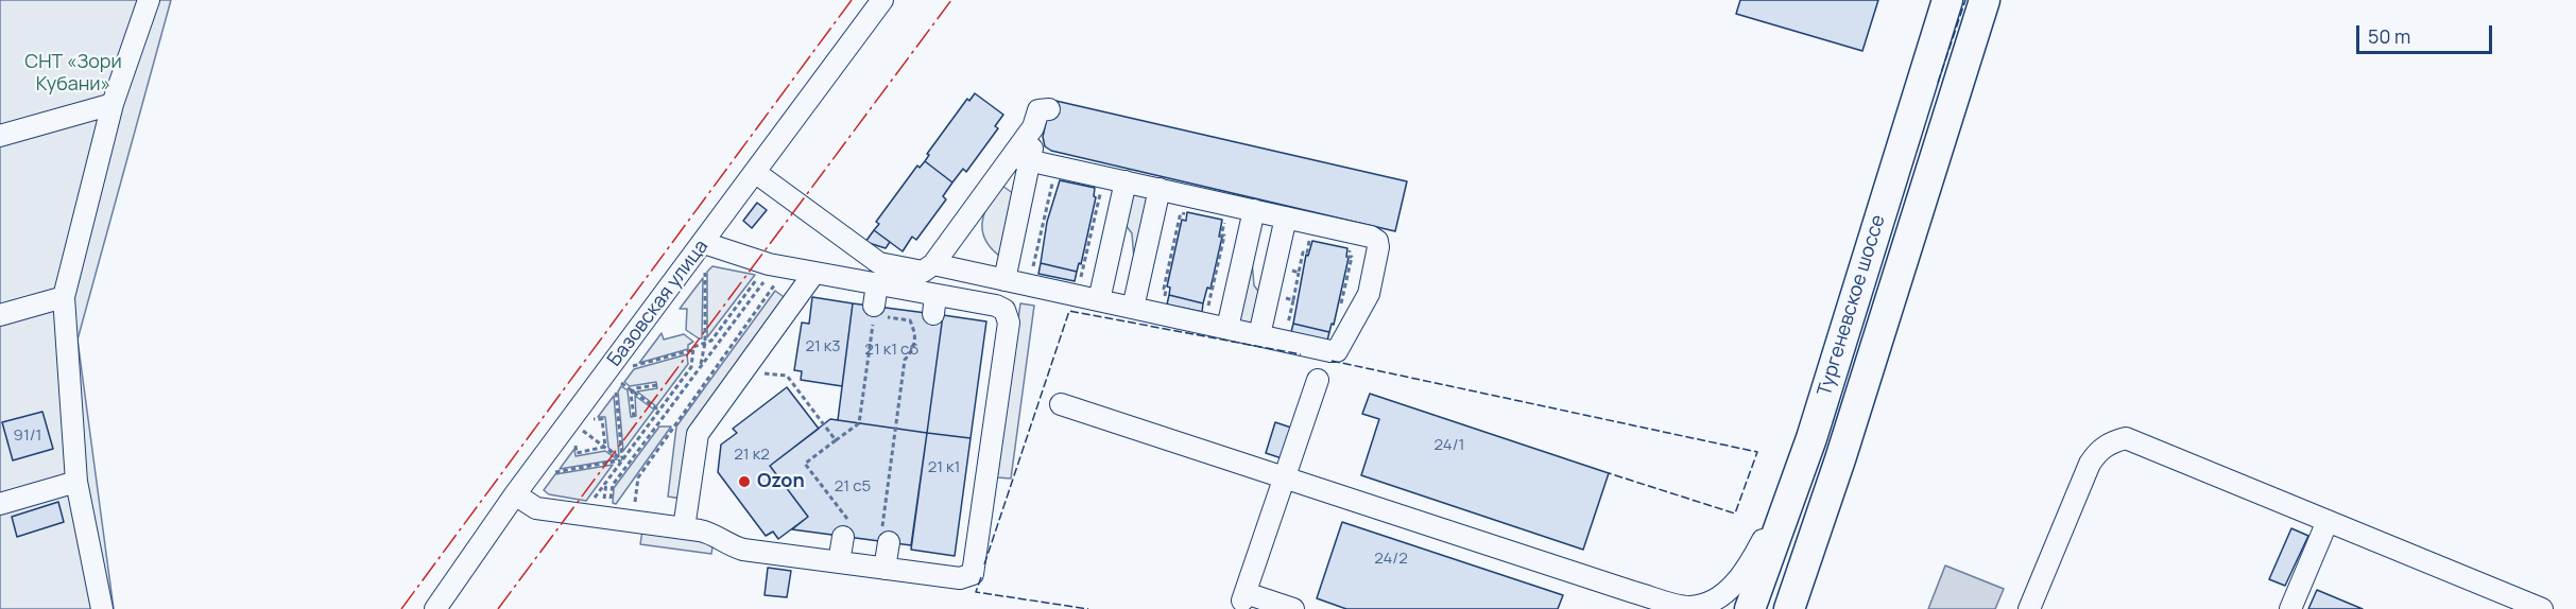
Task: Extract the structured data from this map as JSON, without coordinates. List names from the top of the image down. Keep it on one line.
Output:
{"streets":{"highway":["Тургеневское шоссе"],"street":["Базовская улица"]},"parks":["СНТ «Зори Кубани»"],"places":["Ozon"],"house_numbers":["21 к3","21 к1 с6","91/1","24/1","21 к2","21 к1","21 с5","24/2"],"scale_bar":"50 m"}
